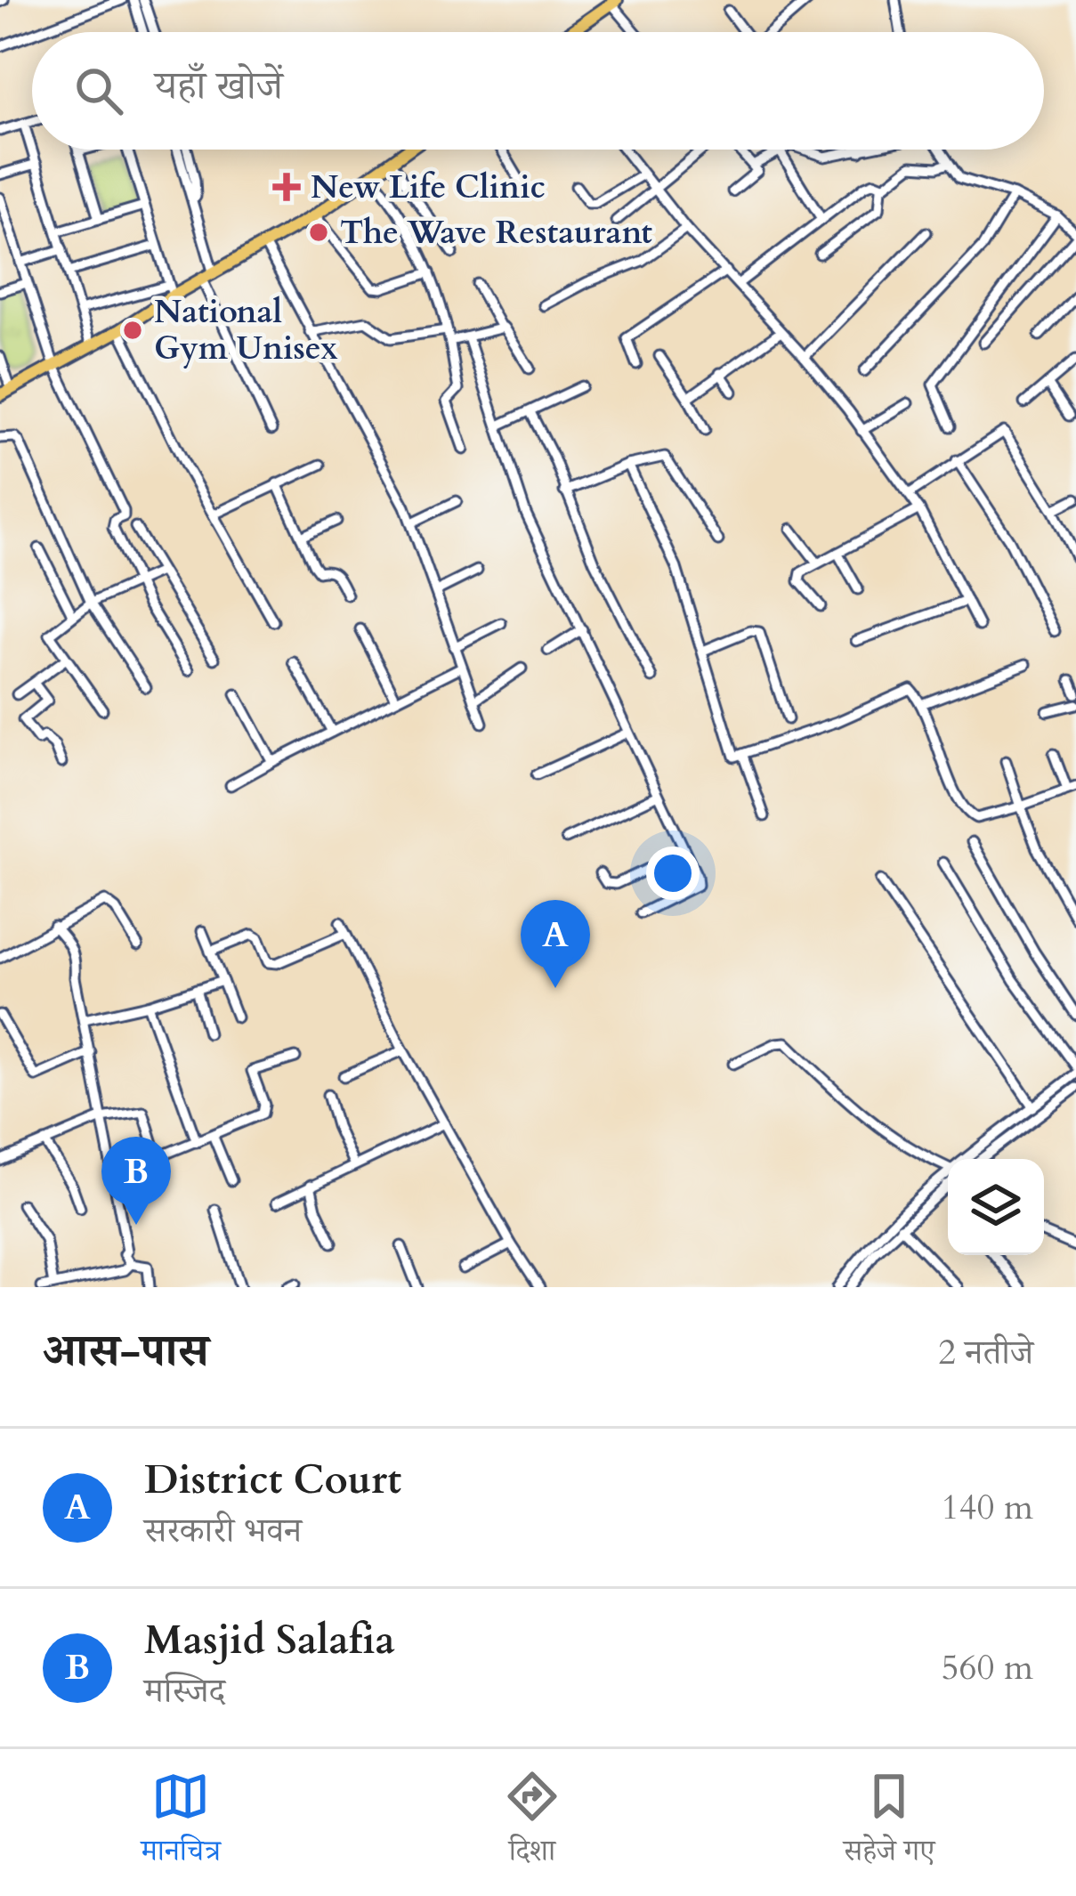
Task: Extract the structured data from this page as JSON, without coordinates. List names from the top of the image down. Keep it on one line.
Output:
{"places":{"health":["New Life Clinic"],"other":["The Wave Restaurant","National Gym Unisex"]},"page":{"search":"यहाँ खोजें","pins":["A","B"],"heading":["आस-पास","2 नतीजे"],"list":[{"mark":"A","name":"District Court","note":"सरकारी भवन","value":"140 m"},{"mark":"B","name":"Masjid Salafia","note":"मस्जिद","value":"560 m"}],"nav":["मानचित्र","दिशा","सहेजे गए"]}}
